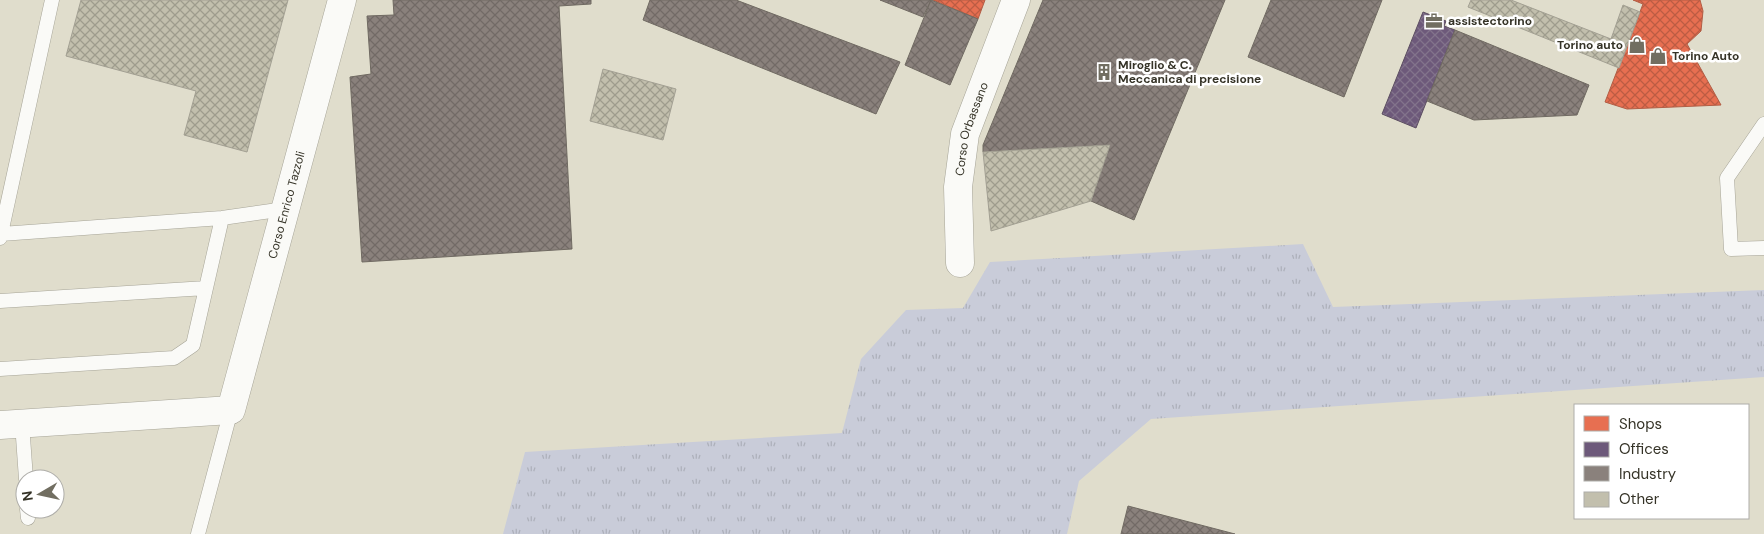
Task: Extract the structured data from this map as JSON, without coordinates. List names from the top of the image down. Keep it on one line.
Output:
{"streets":{"street":["Corso Orbassano","Corso Enrico Tazzoli"]},"places":{"office":["assistectorino"],"shop":["Torino auto","Torino Auto"],"building":["Miroglio & C. Meccanica di precisione"]},"legend":["Shops","Offices","Industry","Other"],"north":"left"}
